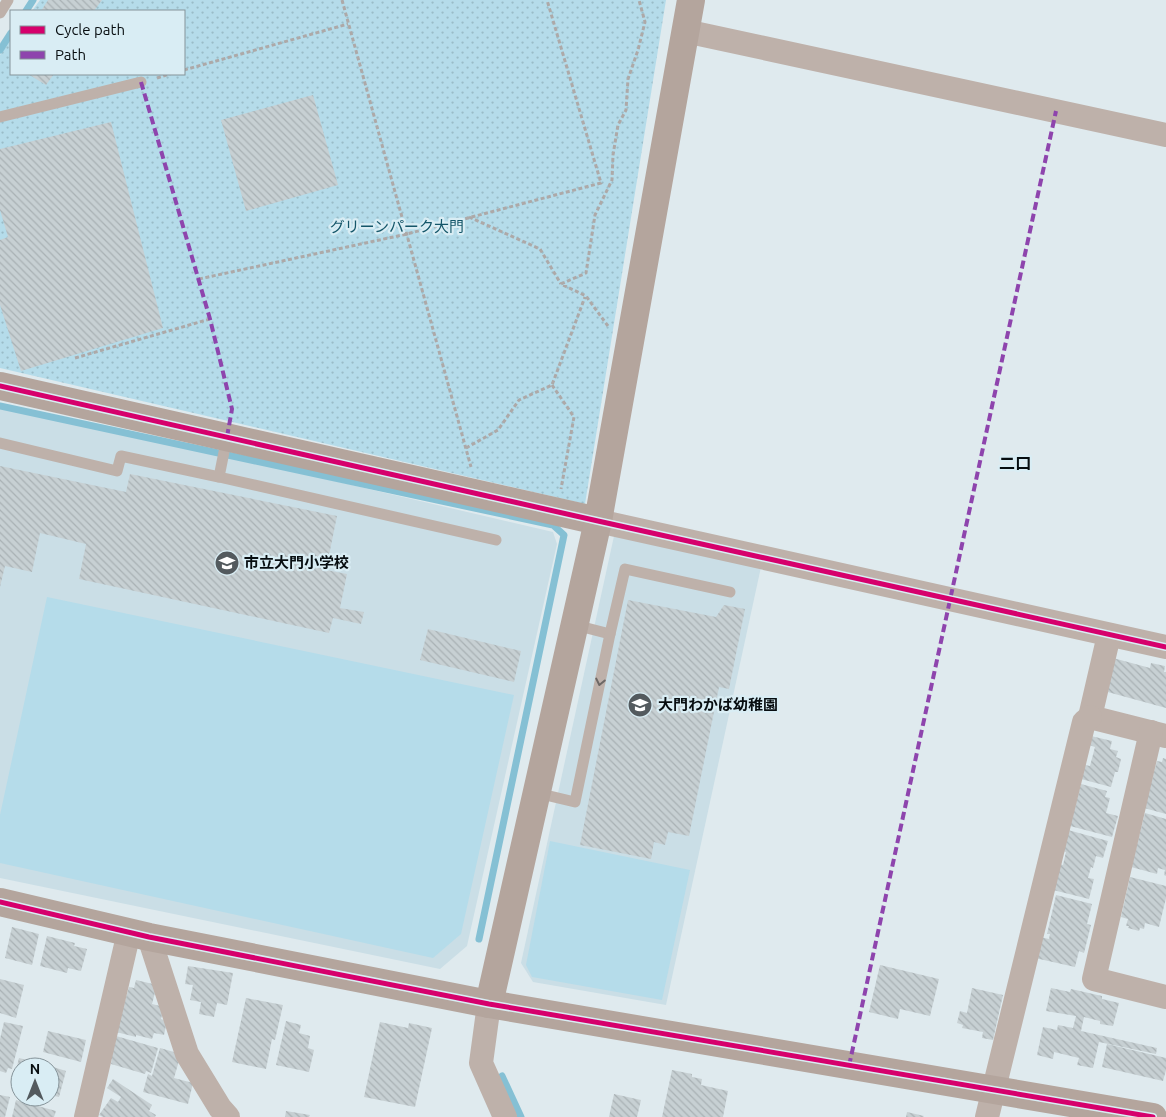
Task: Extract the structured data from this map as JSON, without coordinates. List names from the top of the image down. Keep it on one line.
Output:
{"districts":["二口"],"parks":["グリーンパーク大門"],"places":{"school or university":["市立大門小学校","大門わかば幼稚園"]},"legend":["Cycle path","Path"],"north":"top"}
